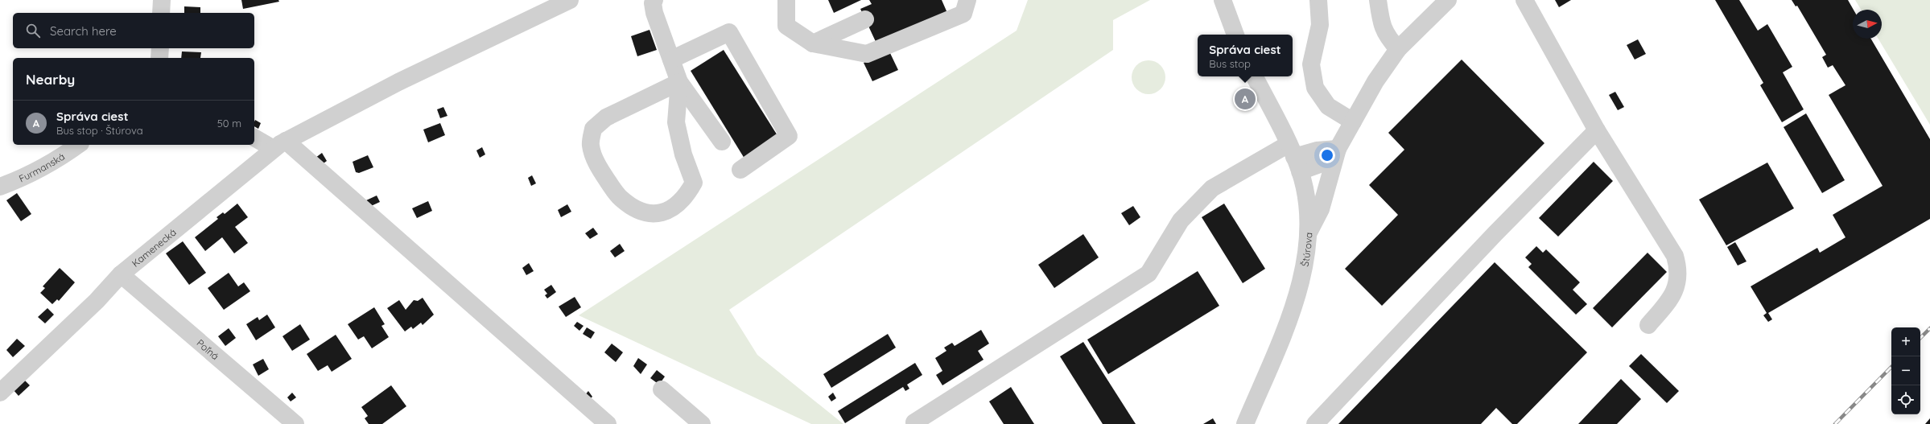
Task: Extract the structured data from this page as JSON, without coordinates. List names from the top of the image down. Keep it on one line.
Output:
{"streets":{"street":["Furmanská","Kamenecká","Štúrova","Poľná"]},"crossings":[["Kamenecká","Poľná"]],"north":"right","page":{"search":"Search here","popup":["Správa ciest","Bus stop"],"heading":"Nearby","pins":"A","list":[{"mark":"A","name":"Správa ciest","note":"Bus stop · Štúrova","value":"50 m"}],"map_buttons":["+","−"]}}
